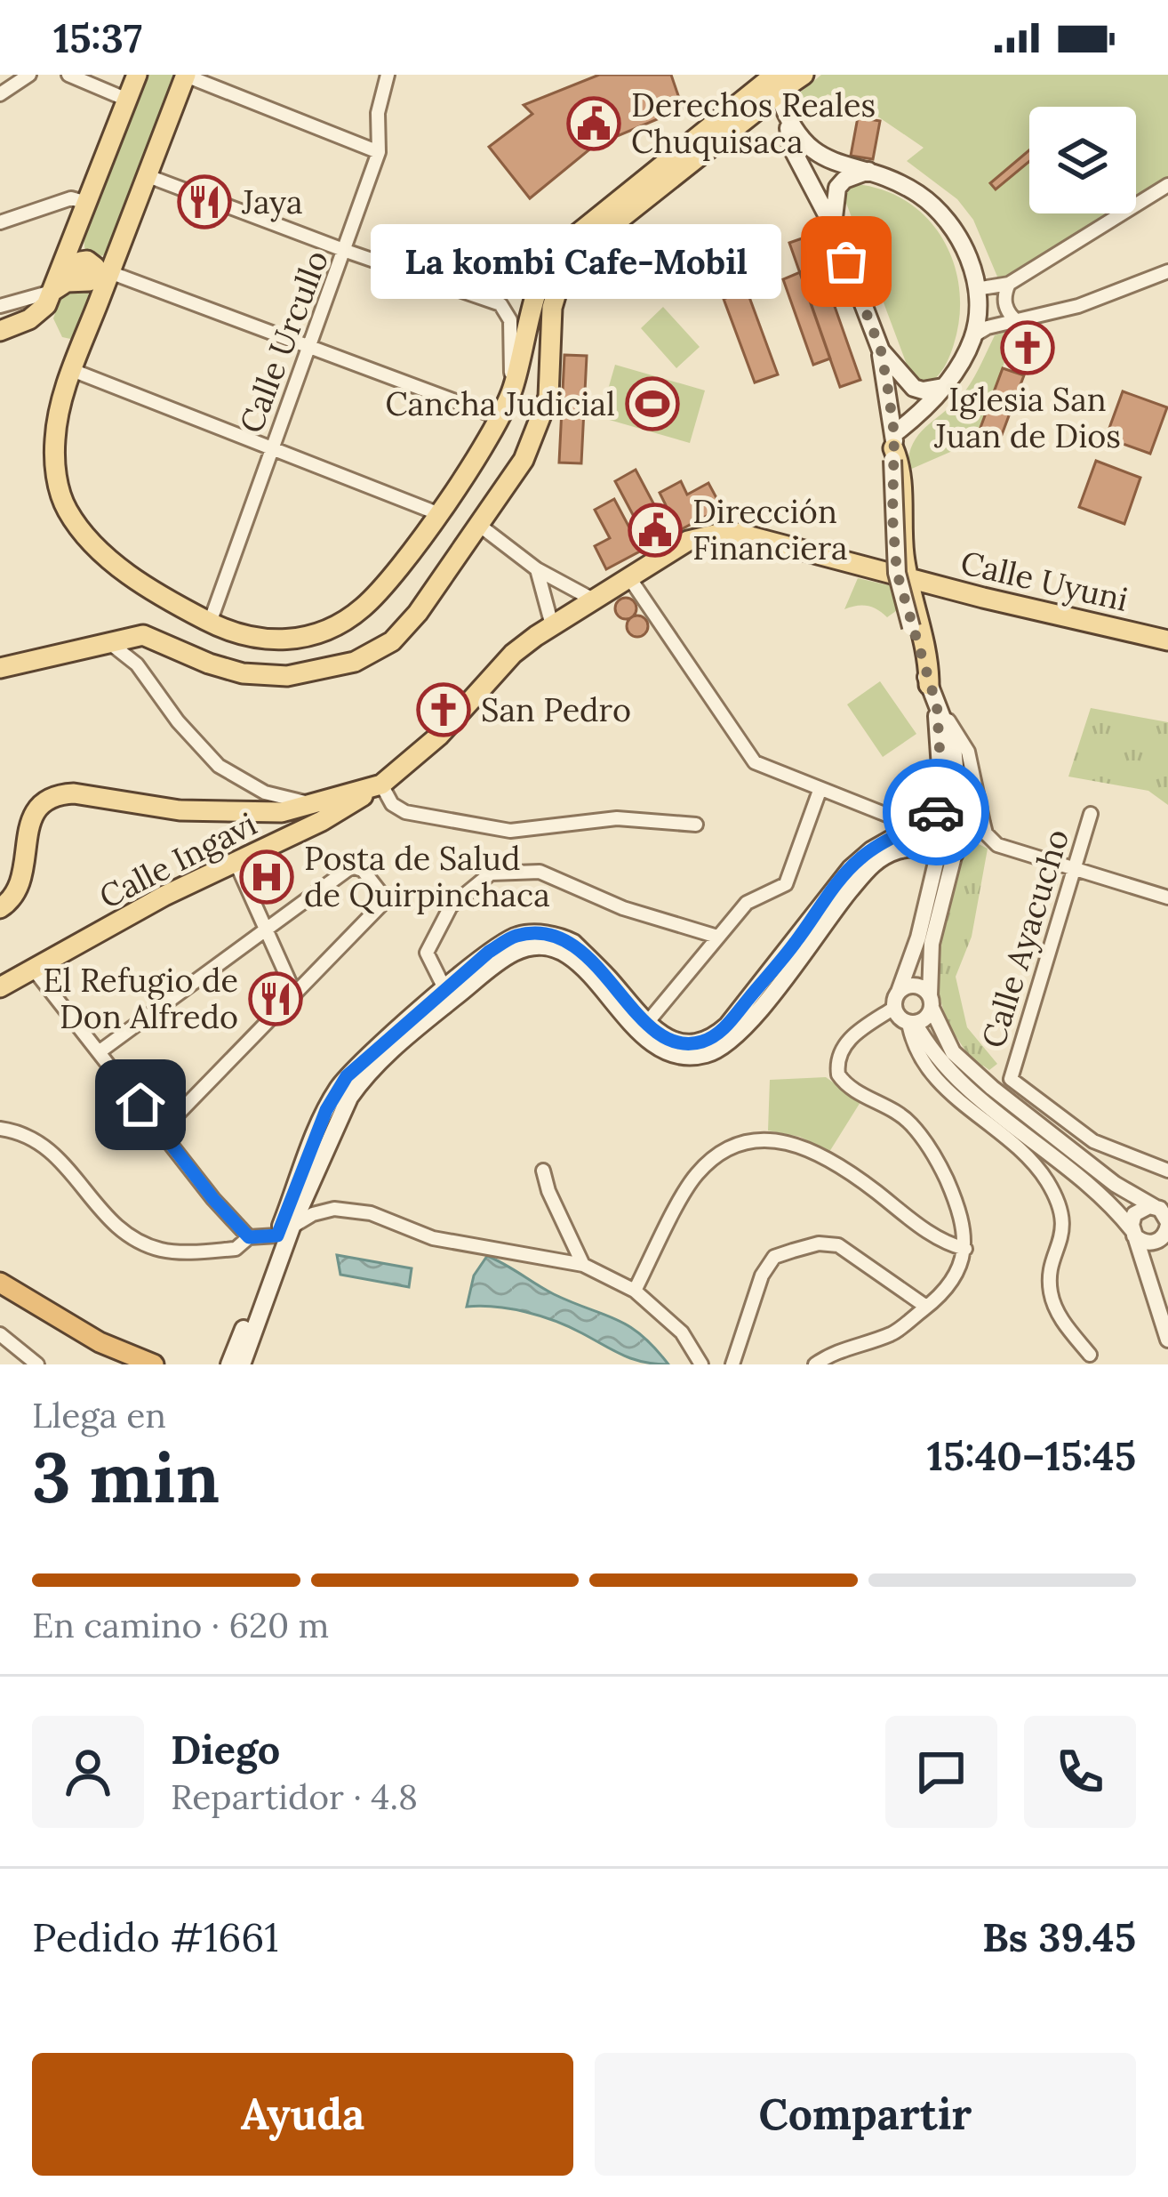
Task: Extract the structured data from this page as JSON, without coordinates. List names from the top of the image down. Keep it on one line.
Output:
{"streets":{"main road":["Calle Uyuni","Calle Ingavi"],"street":["Calle Urcullo","Calle Ayacucho"]},"crossings":[["Calle Uyuni","Calle Ingavi"]],"places":{"public building":["Derechos Reales Chuquisaca","Dirección Financiera"],"restaurant":["Jaya","El Refugio de Don Alfredo"],"other":["La kombi Cafe-Mobil"],"church":["Iglesia San Juan de Dios","San Pedro"],"sports":["Cancha Judicial"],"hospital":["Posta de Salud de Quirpinchaca"]},"page":{"status":"15:37","bubble":"La kombi Cafe-Mobil","heading":["3 min","Llega en","15:40–15:45"],"panel":["Diego","Repartidor · 4.8","Pedido #1661","Bs 39.45"],"bar":"En camino · 620 m","buttons":["Ayuda","Compartir"]}}
